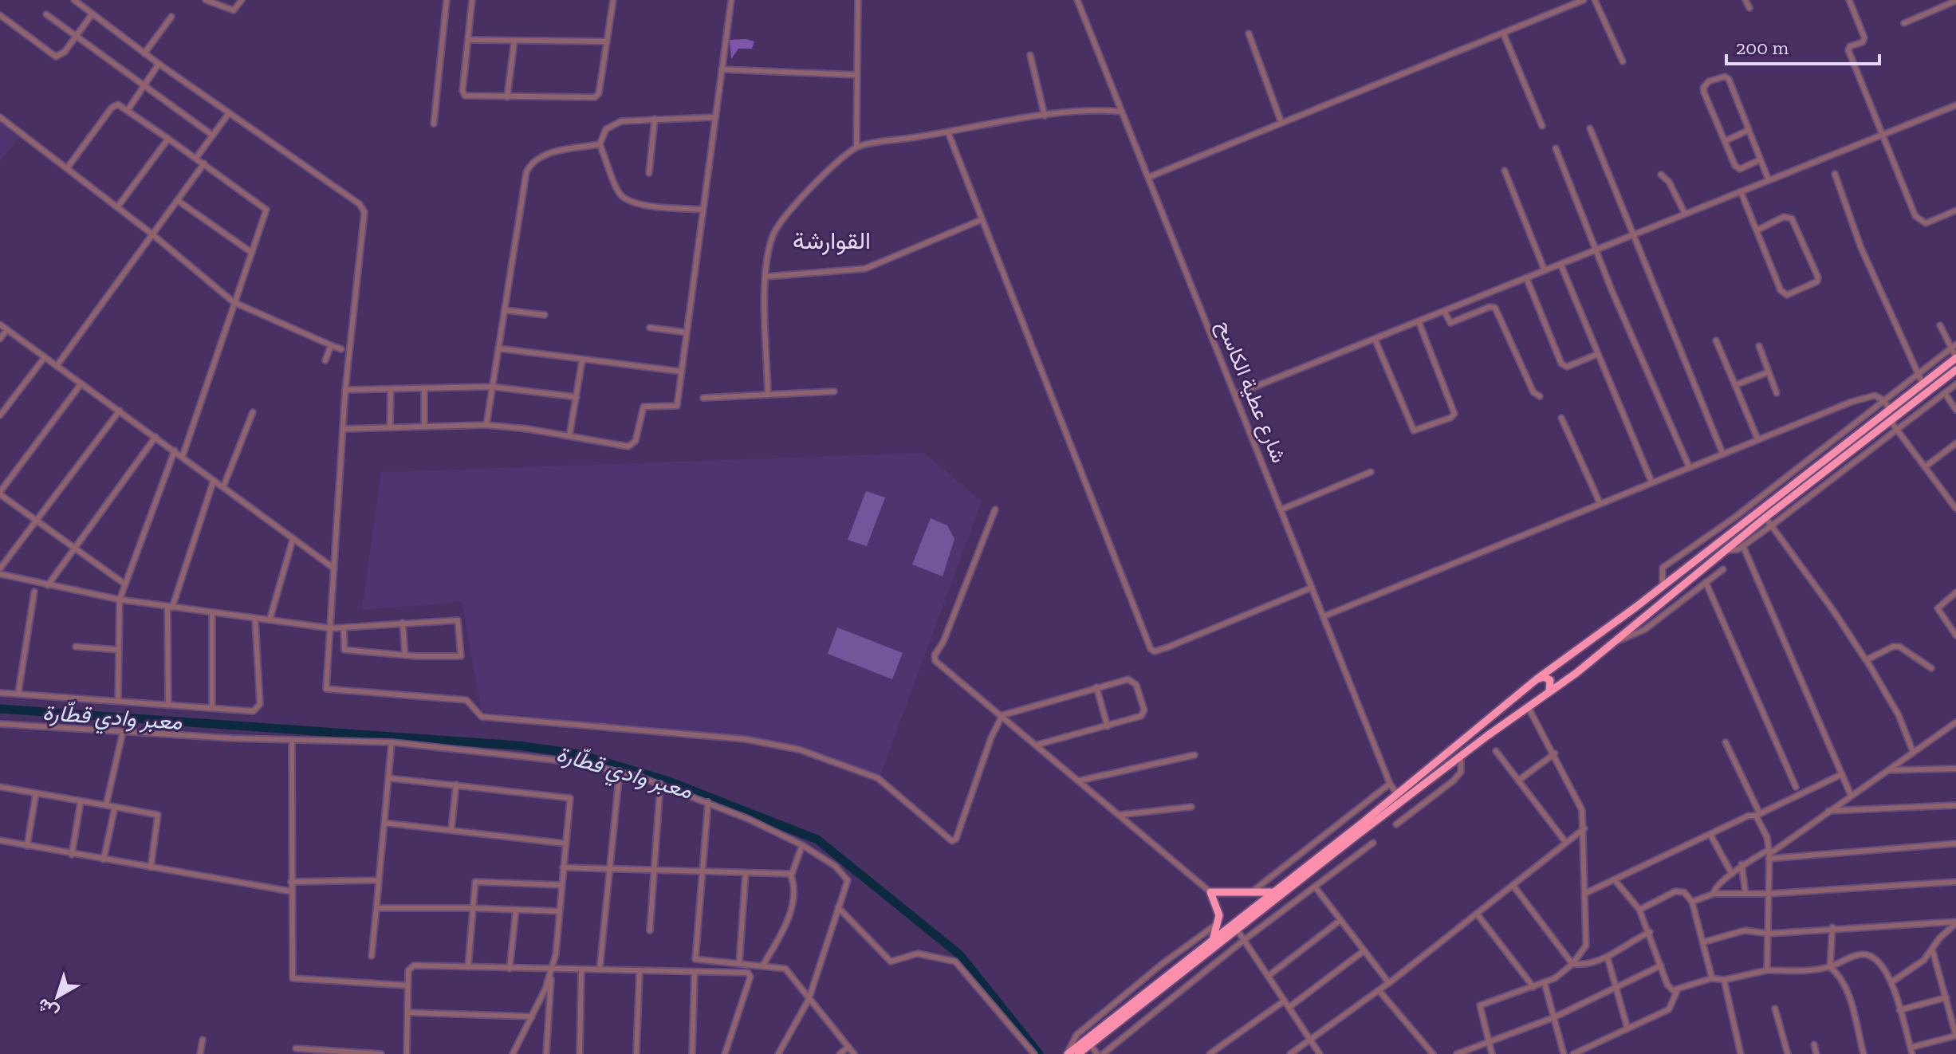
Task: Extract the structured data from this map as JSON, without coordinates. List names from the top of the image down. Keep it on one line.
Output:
{"streets":{"street":["شارع عطية الكاسح"]},"districts":["القوارشة"],"water":["معبر وادي قطّارة"],"scale_bar":"200 m","north":"bottom left"}
